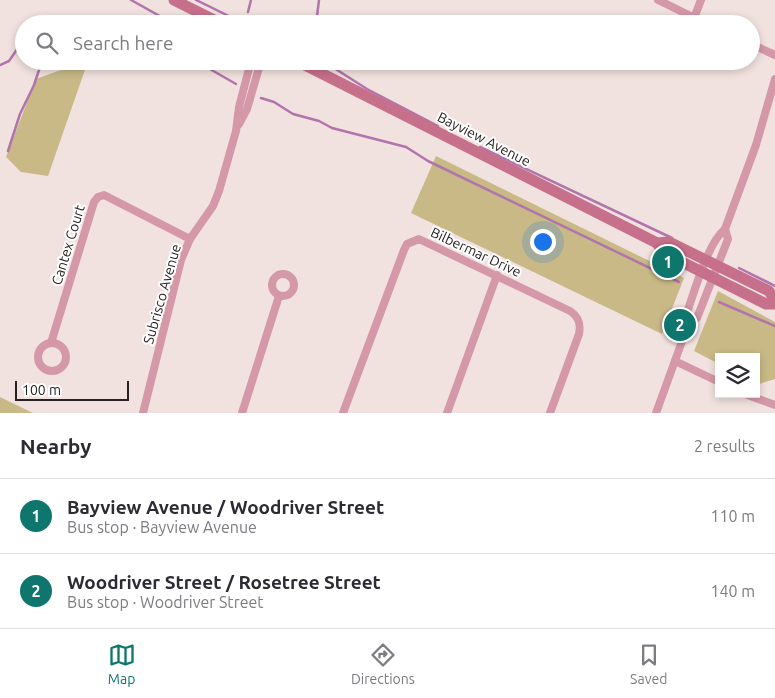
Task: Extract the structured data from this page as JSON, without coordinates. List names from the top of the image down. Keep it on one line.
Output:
{"streets":{"main road":["Bayview Avenue"],"street":["Cantex Court","Bilbermar Drive","Subrisco Avenue"]},"crossings":[["Cantex Court","Subrisco Avenue"]],"scale_bar":"100 m","page":{"search":"Search here","pins":["1","2"],"scale":"100 m","heading":["Nearby","2 results"],"list":[{"mark":"1","name":"Bayview Avenue / Woodriver Street","note":"Bus stop · Bayview Avenue","value":"110 m"},{"mark":"2","name":"Woodriver Street / Rosetree Street","note":"Bus stop · Woodriver Street","value":"140 m"}],"nav":["Map","Directions","Saved"]}}
